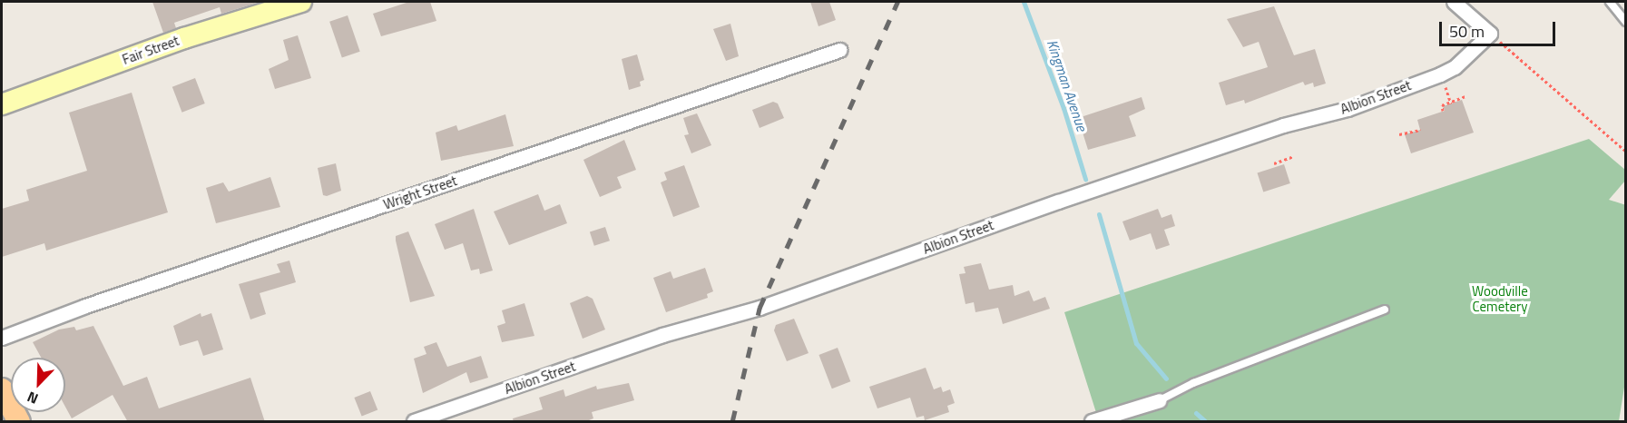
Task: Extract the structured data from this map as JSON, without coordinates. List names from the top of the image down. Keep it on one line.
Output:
{"streets":{"street":["Fair Street","Albion Street","Wright Street"]},"water":["Kingman Avenue"],"parks":["Woodville Cemetery"],"scale_bar":"50 m","north":"bottom left"}
